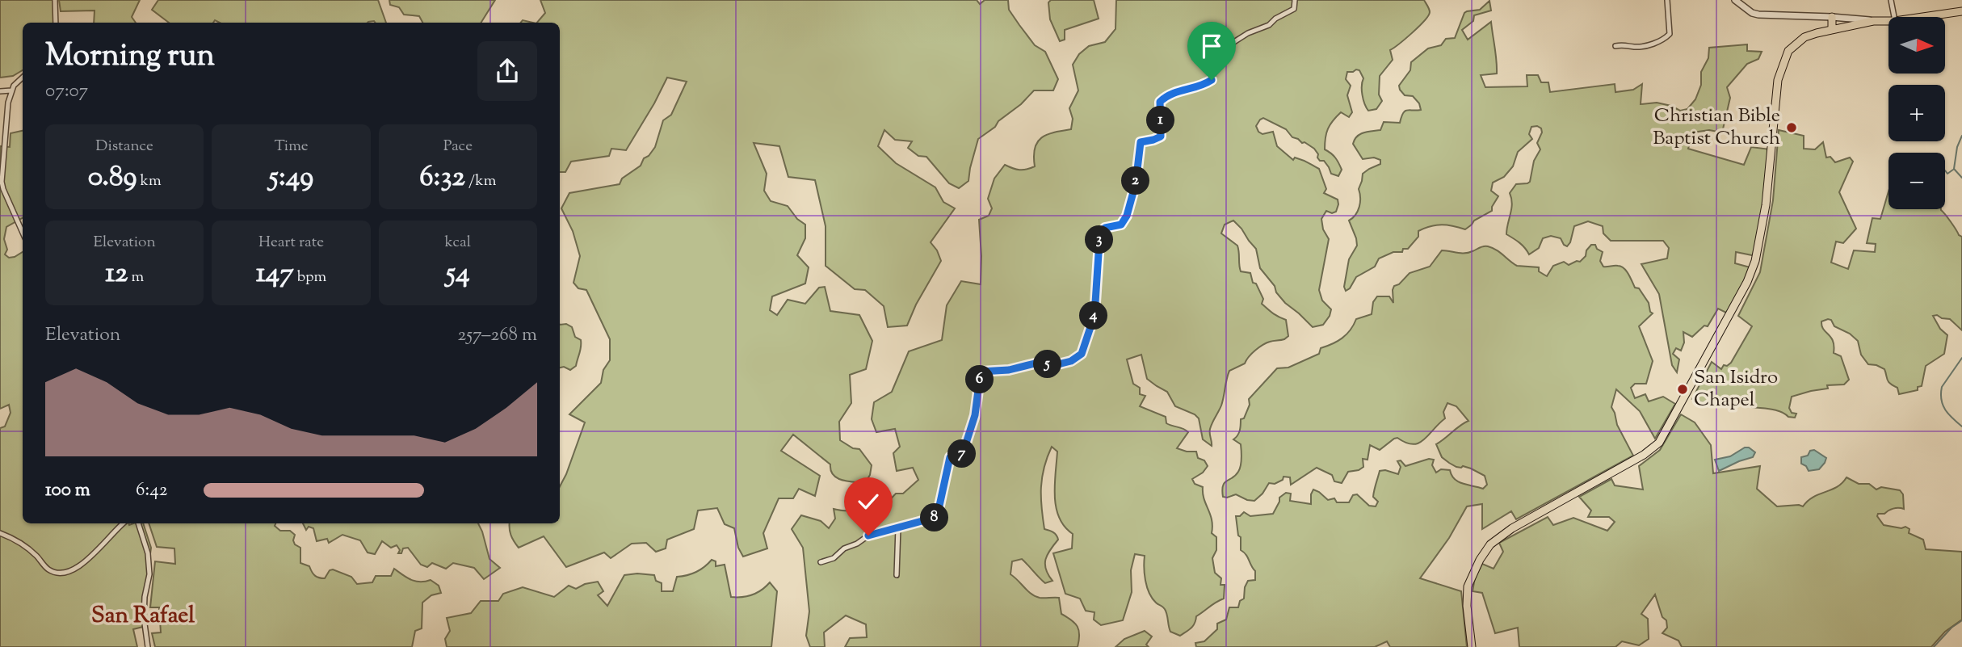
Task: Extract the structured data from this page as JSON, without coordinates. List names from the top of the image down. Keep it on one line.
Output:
{"districts":["San Rafael"],"places":["Christian Bible Baptist Church","San Isidro Chapel"],"north":"right","page":{"map_buttons":["+","−"],"heading":["Morning run","07:07"],"pins":["1","2","3","4","5","6","7","8"],"stats":[["Distance","0.89 km"],["Time","5:49"],["Pace","6:32 /km"],["Elevation","12 m"],["Heart rate","147 bpm"],["kcal","54"]],"chart":["Elevation","257–268 m"],"list":[{"name":"100 m","note":"6:42"}]}}
